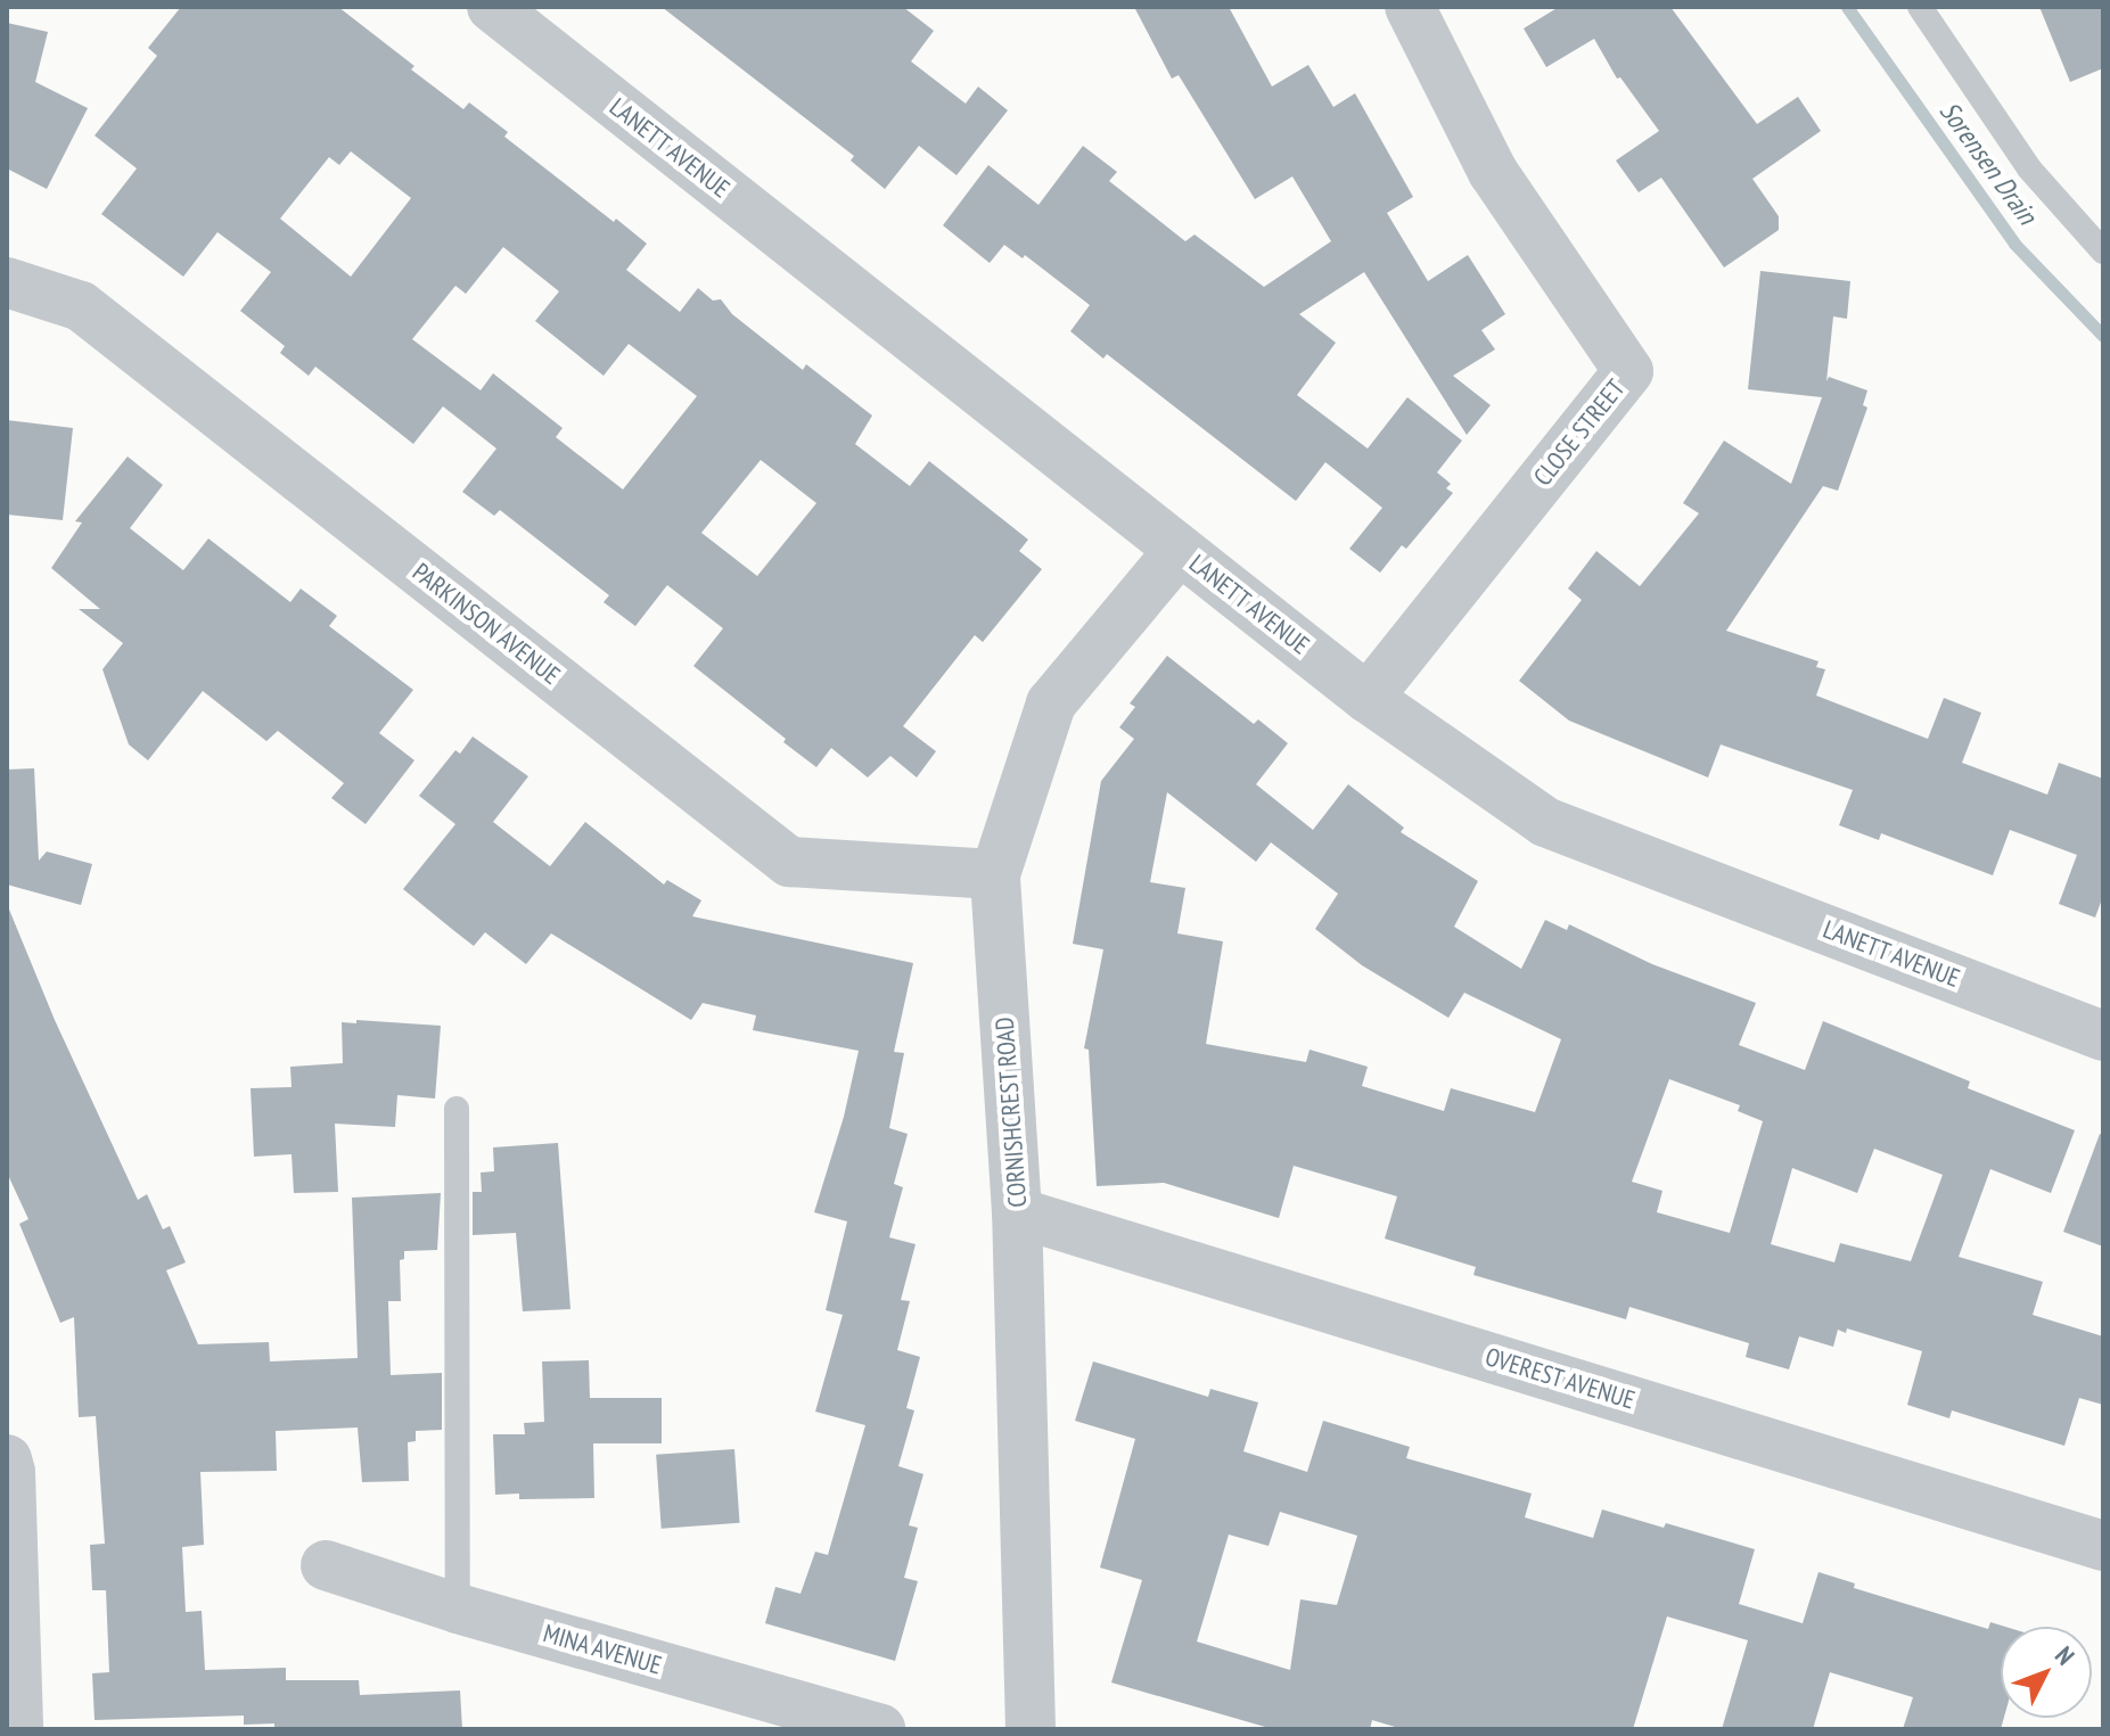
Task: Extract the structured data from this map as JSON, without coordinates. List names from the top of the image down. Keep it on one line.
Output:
{"streets":{"street":["LANETT AVENUE","CLOSE STREET","PARKINSON AVENUE","CORNISHCREST ROAD","OVEREST AVENUE","MINA AVENUE"]},"crossings":[["LANETT AVENUE","CLOSE STREET"],["LANETT AVENUE","CORNISHCREST ROAD"],["PARKINSON AVENUE","CORNISHCREST ROAD"],["CORNISHCREST ROAD","OVEREST AVENUE"]],"water":["Sorensen Drain"],"north":"top right"}
